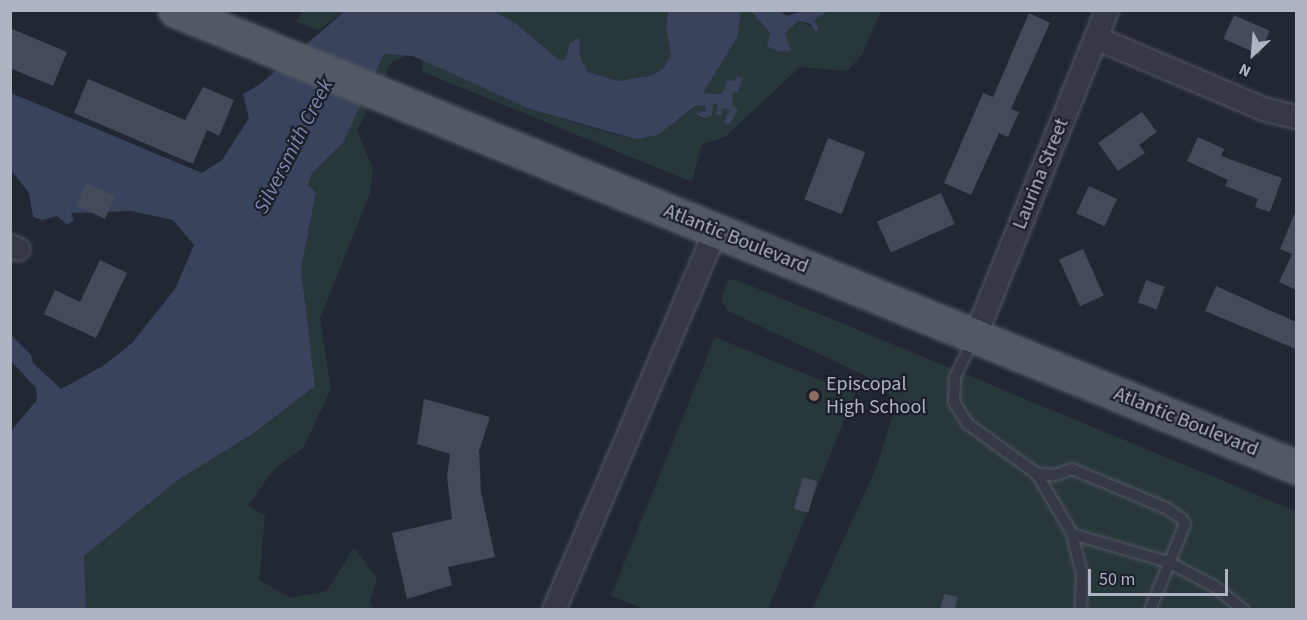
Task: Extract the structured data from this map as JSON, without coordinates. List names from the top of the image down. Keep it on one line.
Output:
{"streets":{"main road":["Atlantic Boulevard"],"street":["Laurina Street"]},"crossings":[["Laurina Street","Atlantic Boulevard"]],"water":["Silversmith Creek"],"places":["Episcopal High School"],"scale_bar":"50 m","north":"bottom left"}
